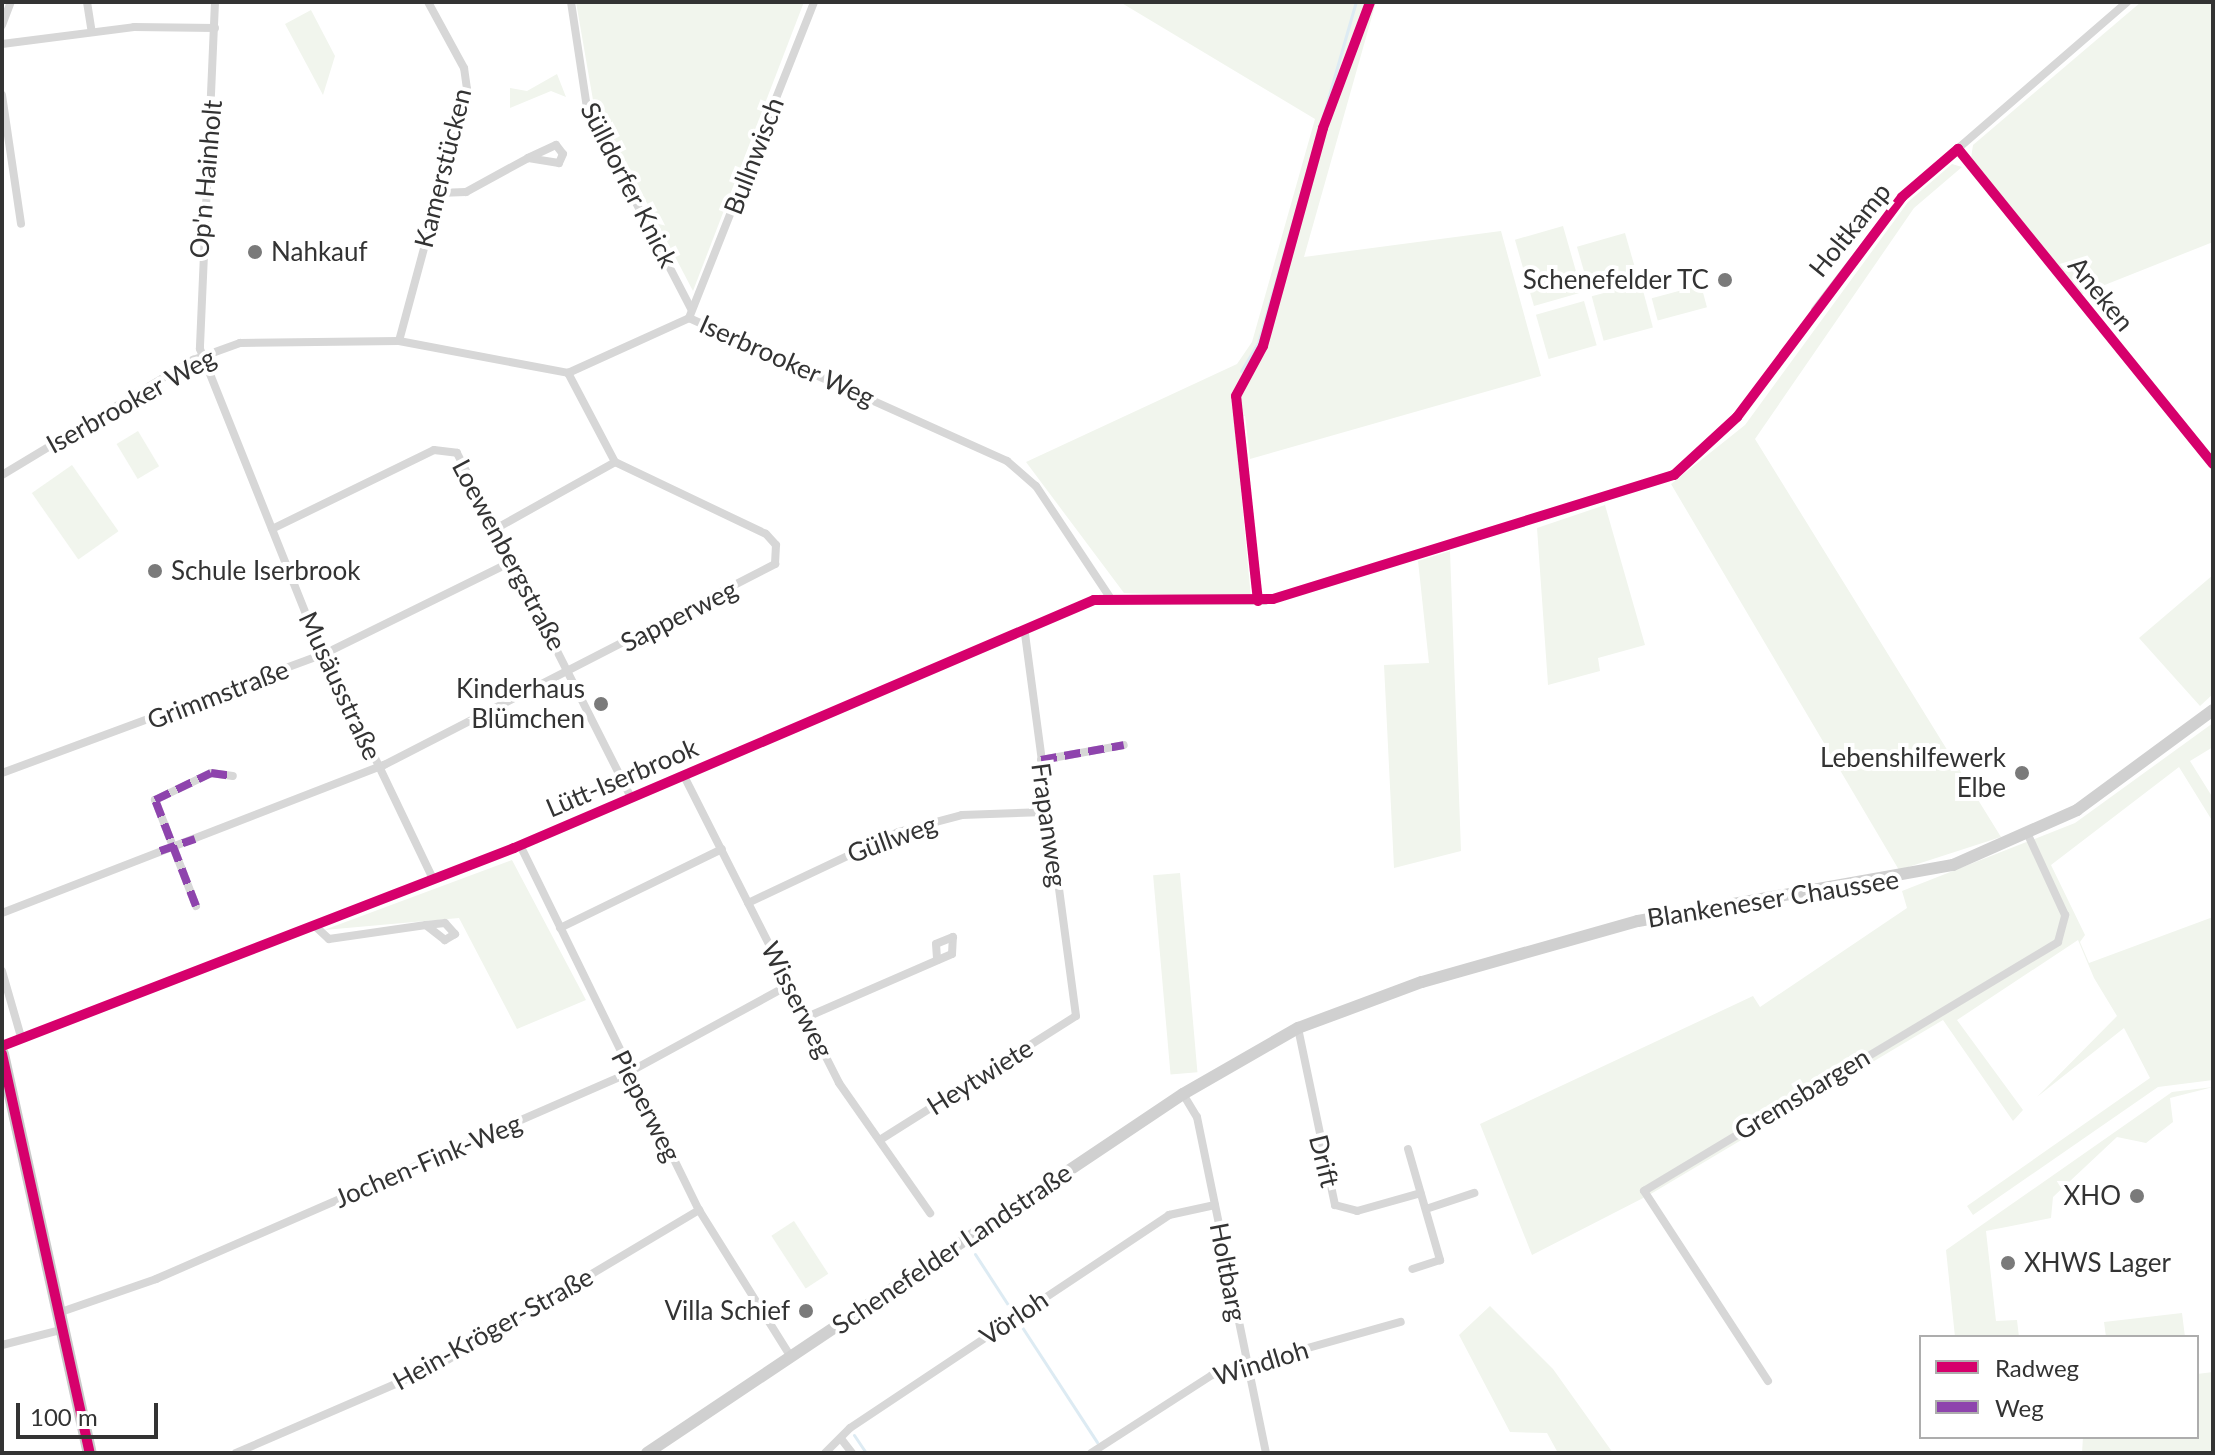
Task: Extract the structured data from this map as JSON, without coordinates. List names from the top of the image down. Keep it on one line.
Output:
{"streets":{"main road":["Blankeneser Chaussee","Schenefelder Landstraße"],"street":["Bullnwisch","Kamerstücken","Op'n Hainholt","Sülldorfer Knick","Holtkamp","Aneken","Iserbrooker Weg","Loewenbergstraße","Sapperweg","Musäusstraße","Grimmstraße","Lütt-Iserbrook","Frapanweg","Güllweg","Wisserweg","Heytwiete","Gremsbargen","Pieperweg","Jochen-Fink-Weg","Drift","Holtbarg","Vörloh","Hein-Kröger-Straße","Windloh"]},"crossings":[["Bullnwisch","Sülldorfer Knick"],["Bullnwisch","Iserbrooker Weg"],["Kamerstücken","Iserbrooker Weg"],["Op'n Hainholt","Iserbrooker Weg"],["Op'n Hainholt","Musäusstraße"],["Sülldorfer Knick","Iserbrooker Weg"],["Holtkamp","Aneken"],["Iserbrooker Weg","Musäusstraße"],["Iserbrooker Weg","Lütt-Iserbrook"],["Loewenbergstraße","Sapperweg"],["Loewenbergstraße","Musäusstraße"],["Loewenbergstraße","Grimmstraße"],["Loewenbergstraße","Lütt-Iserbrook"],["Sapperweg","Musäusstraße"],["Musäusstraße","Grimmstraße"],["Musäusstraße","Lütt-Iserbrook"],["Lütt-Iserbrook","Frapanweg"],["Lütt-Iserbrook","Wisserweg"],["Lütt-Iserbrook","Pieperweg"],["Frapanweg","Güllweg"],["Frapanweg","Heytwiete"],["Güllweg","Wisserweg"],["Blankeneser Chaussee","Gremsbargen"],["Blankeneser Chaussee","Drift"],["Blankeneser Chaussee","Schenefelder Landstraße"],["Wisserweg","Heytwiete"],["Wisserweg","Jochen-Fink-Weg"],["Pieperweg","Jochen-Fink-Weg"],["Pieperweg","Schenefelder Landstraße"],["Pieperweg","Hein-Kröger-Straße"],["Schenefelder Landstraße","Holtbarg"],["Holtbarg","Vörloh"],["Holtbarg","Windloh"]],"places":["Nahkauf","Schenefelder TC","Schule Iserbrook","Kinderhaus Blümchen","Lebenshilfewerk Elbe","XHO","XHWS Lager","Villa Schief"],"legend":["Radweg","Weg"],"scale_bar":"100 m"}
